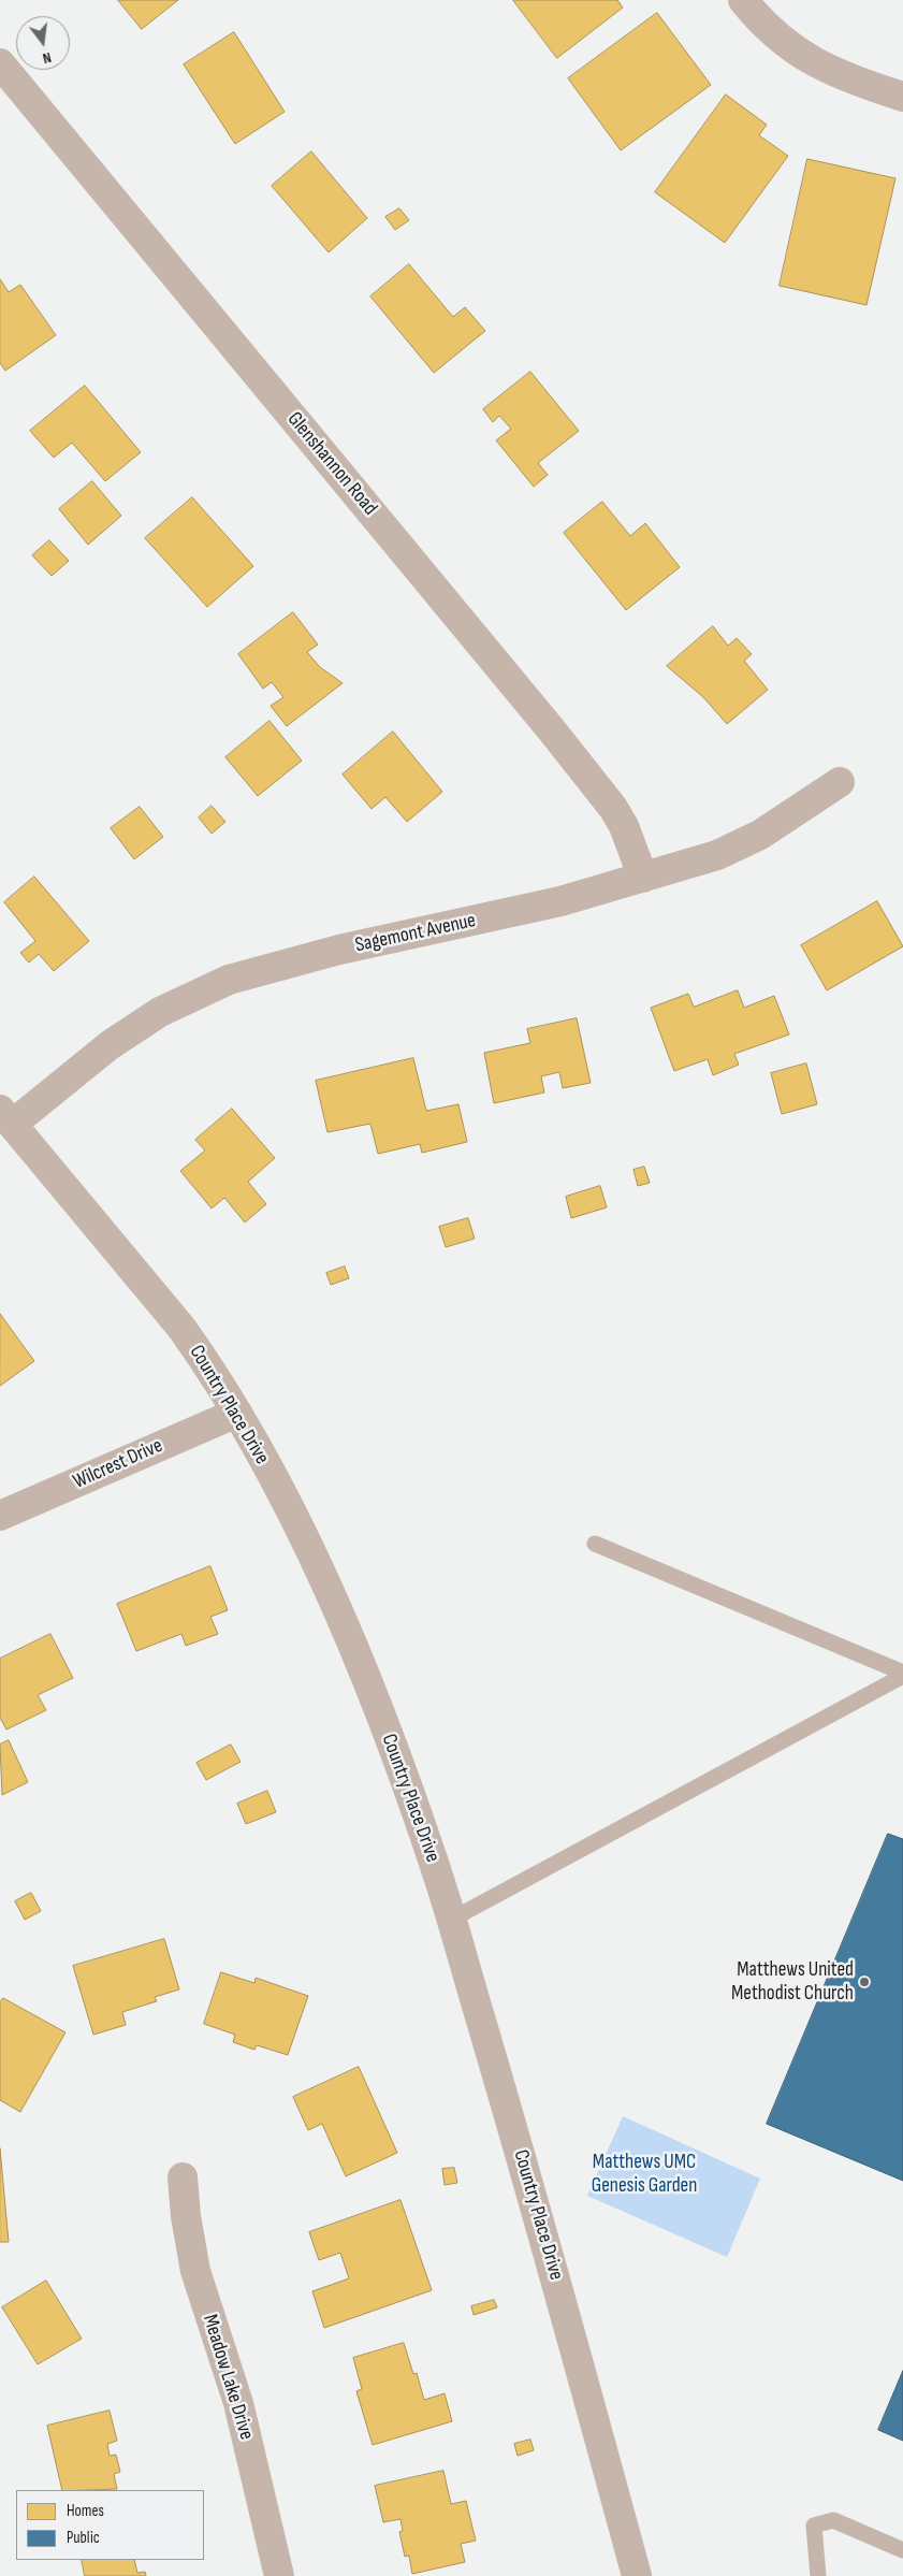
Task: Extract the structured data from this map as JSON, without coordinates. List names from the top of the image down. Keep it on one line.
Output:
{"streets":{"street":["Glenshannon Road","Sagemont Avenue","Country Place Drive","Wilcrest Drive","Meadow Lake Drive"]},"crossings":[["Glenshannon Road","Sagemont Avenue"],["Sagemont Avenue","Country Place Drive"],["Country Place Drive","Wilcrest Drive"]],"parks":["Matthews UMC Genesis Garden"],"places":["Matthews United Methodist Church"],"legend":["Homes","Public"],"north":"bottom"}
